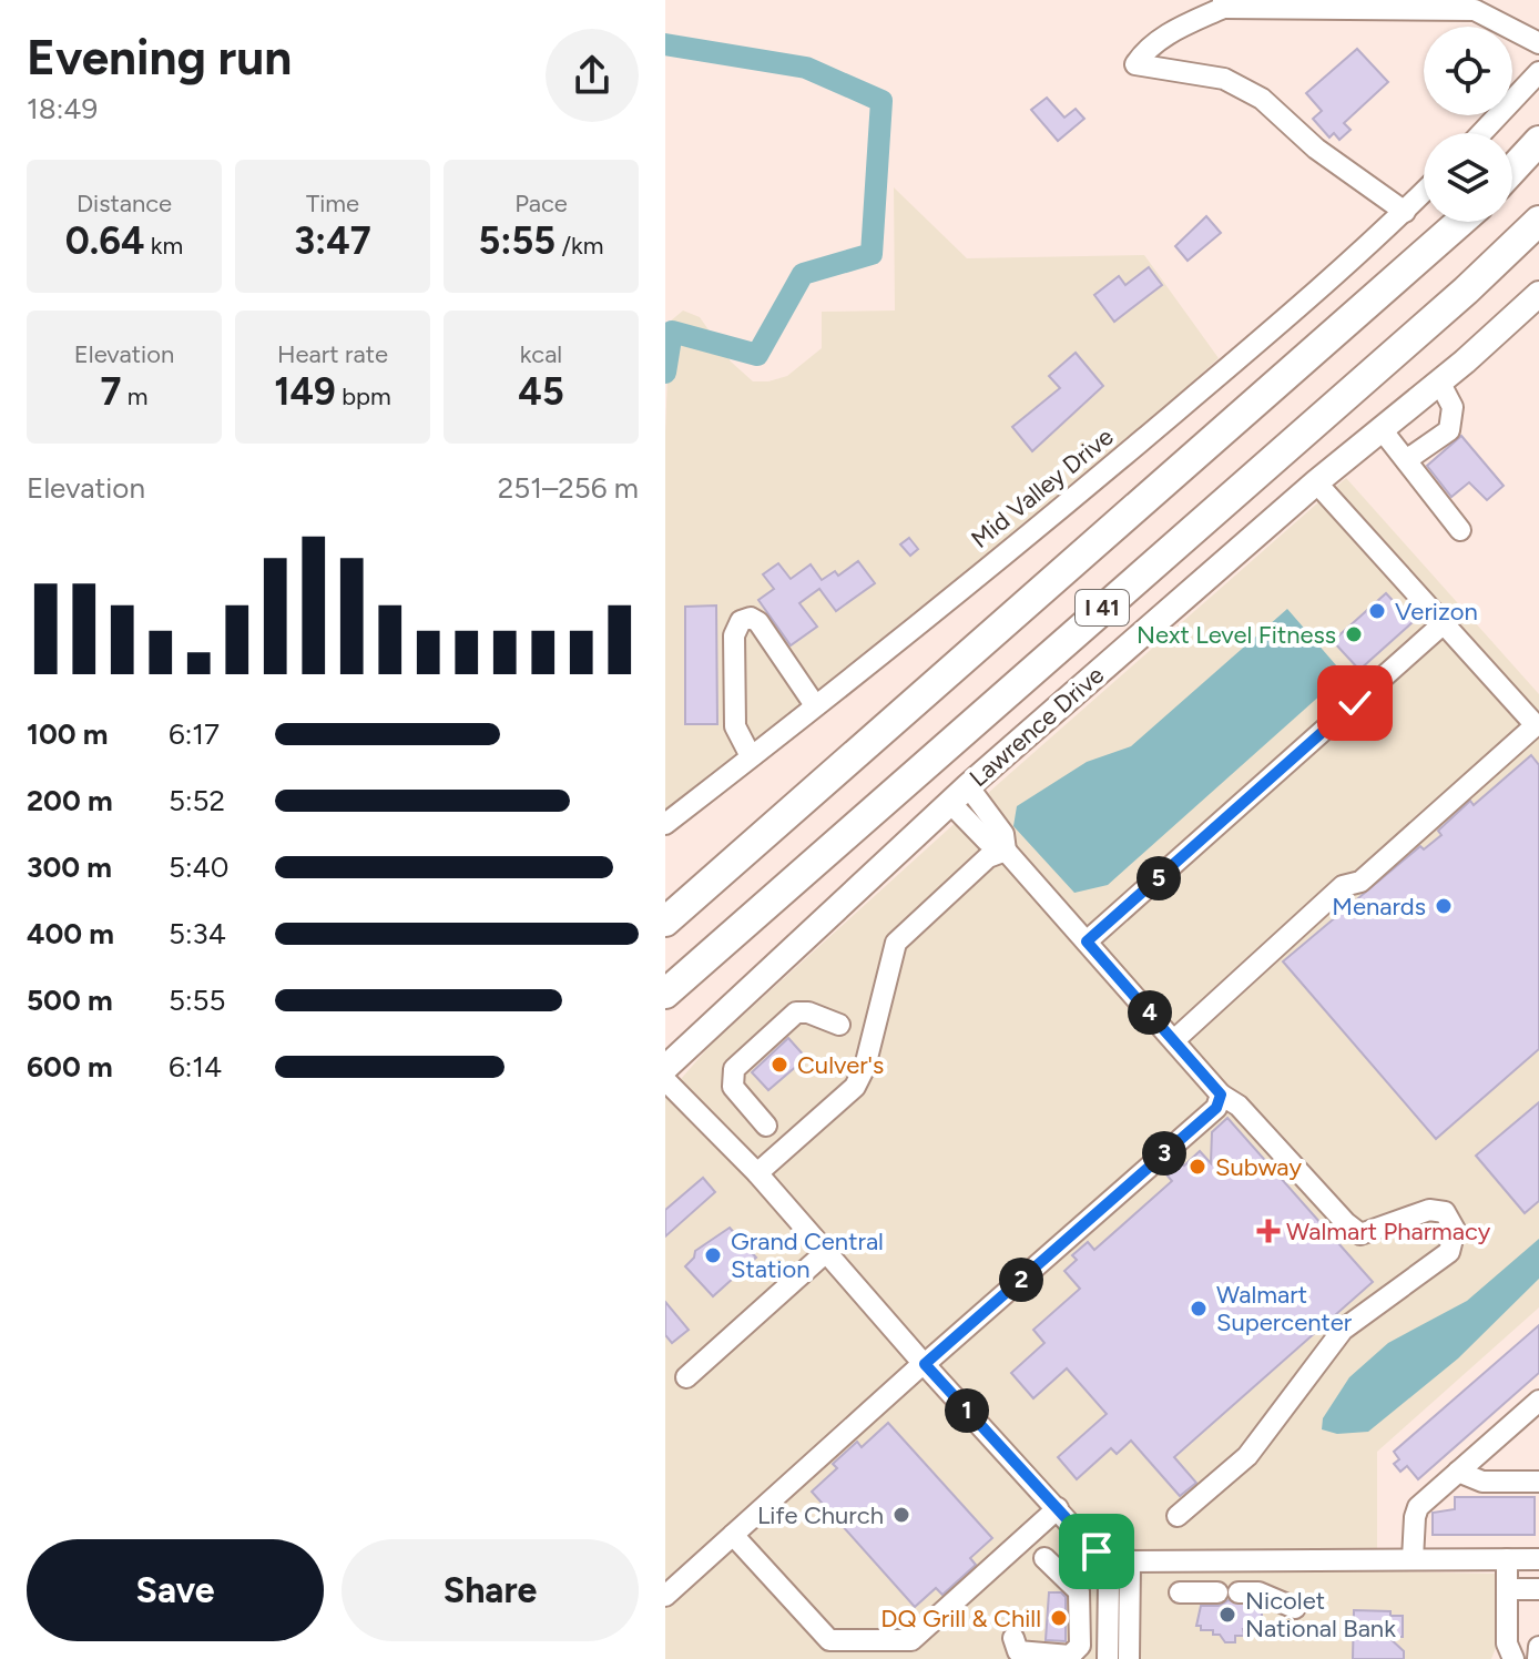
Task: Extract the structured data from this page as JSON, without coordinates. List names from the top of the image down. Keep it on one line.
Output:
{"streets":{"highway":["I 41"],"main road":["Lawrence Drive"],"street":["Mid Valley Drive"]},"places":{"other":["Verizon","Next Level Fitness","Menards","Culver's","Subway","Grand Central Station","Walmart Supercenter","Life Church","Nicolet National Bank","DQ Grill & Chill"],"health":["Walmart Pharmacy"]},"page":{"heading":["Evening run","18:49"],"stats":[["Distance","0.64 km"],["Time","3:47"],["Pace","5:55 /km"],["Elevation","7 m"],["Heart rate","149 bpm"],["kcal","45"]],"chart":["Elevation","251–256 m"],"list":[{"name":"100 m","note":"6:17"},{"name":"200 m","note":"5:52"},{"name":"300 m","note":"5:40"},{"name":"400 m","note":"5:34"},{"name":"500 m","note":"5:55"},{"name":"600 m","note":"6:14"}],"pins":["5","4","3","2","1"],"buttons":["Save","Share"]}}
